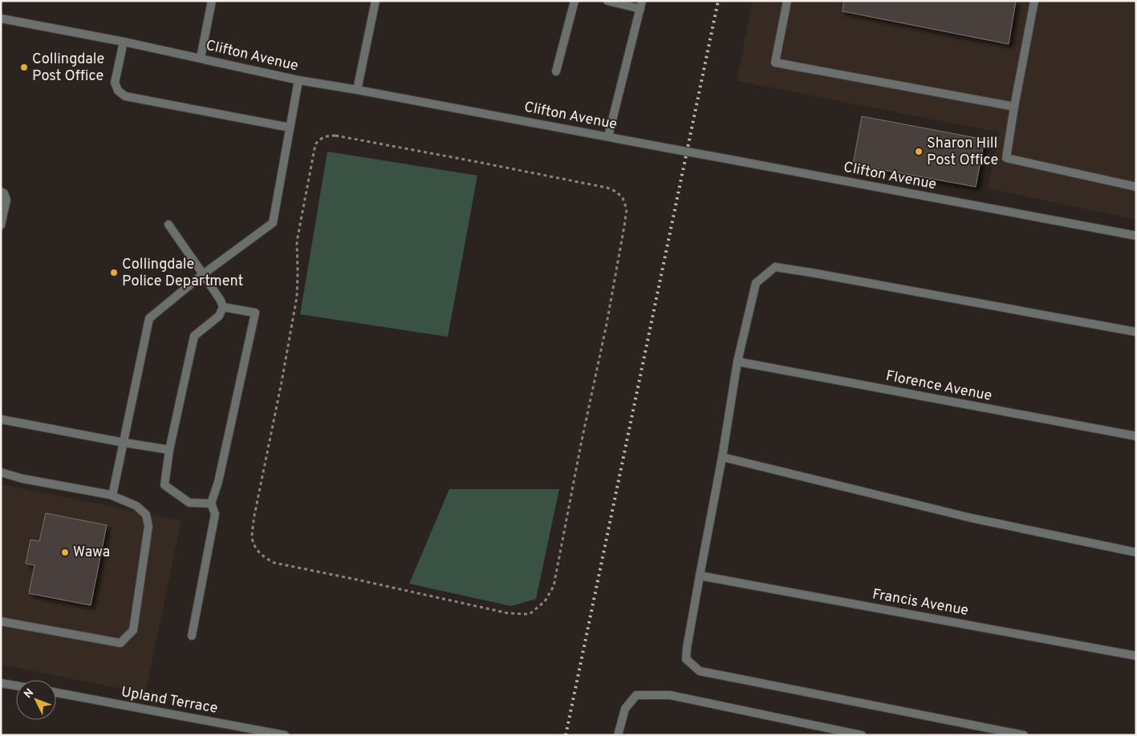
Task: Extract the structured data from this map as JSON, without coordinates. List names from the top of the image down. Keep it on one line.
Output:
{"streets":{"street":["Clifton Avenue","Florence Avenue","Francis Avenue","Upland Terrace"]},"places":["Collingdale Post Office","Sharon Hill Post Office","Collingdale Police Department","Wawa"],"north":"top left"}
